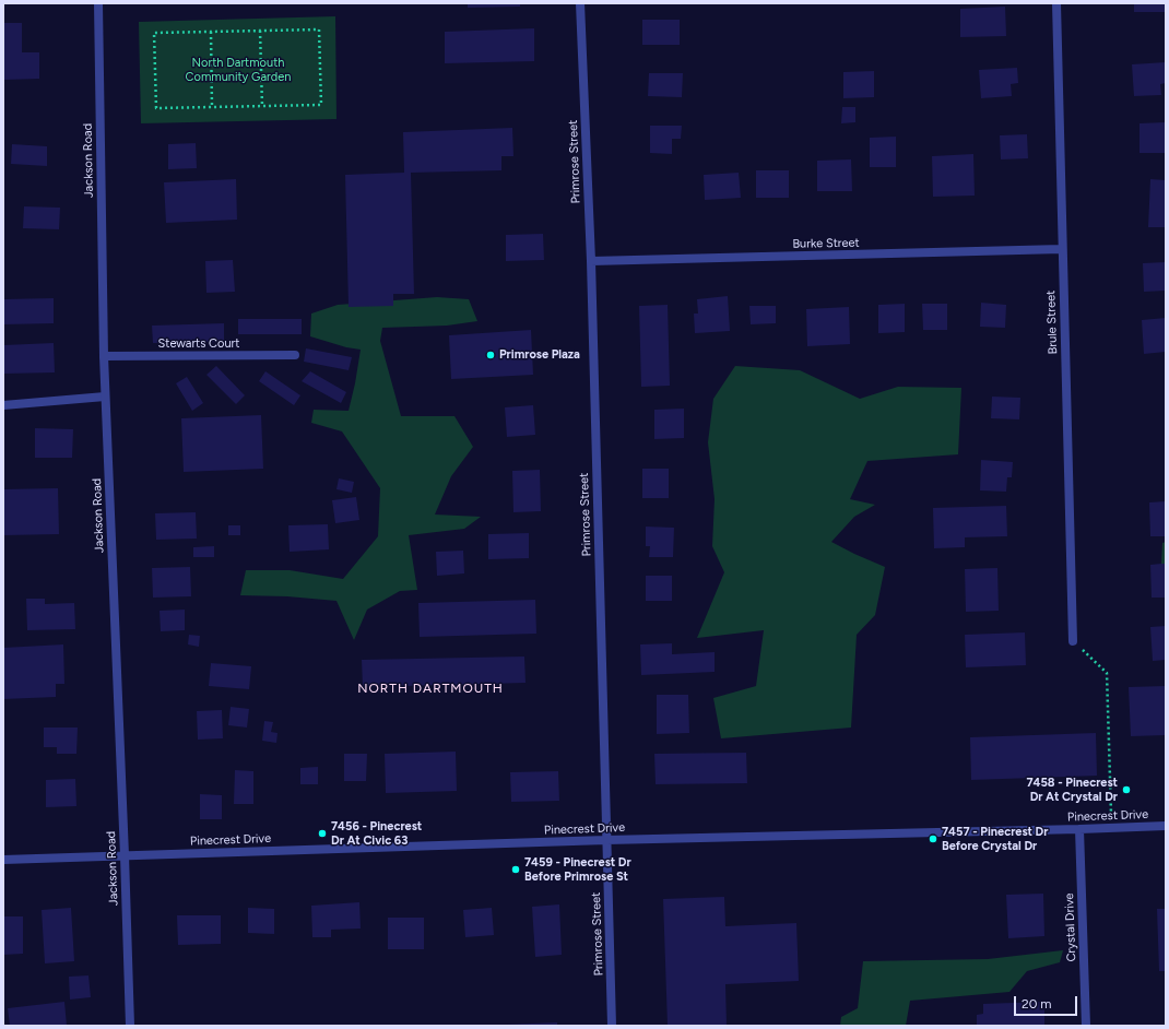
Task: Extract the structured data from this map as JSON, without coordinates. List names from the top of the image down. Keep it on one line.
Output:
{"streets":{"street":["Jackson Road","Primrose Street","Burke Street","Brule Street","Stewarts Court","Pinecrest Drive","Crystal Drive"]},"crossings":[["Jackson Road","Stewarts Court"],["Jackson Road","Pinecrest Drive"],["Primrose Street","Burke Street"],["Primrose Street","Pinecrest Drive"],["Burke Street","Brule Street"],["Pinecrest Drive","Crystal Drive"]],"districts":["NORTH DARTMOUTH"],"parks":["North Dartmouth Community Garden"],"places":["Primrose Plaza","7458 - Pinecrest Dr At Crystal Dr","7456 - Pinecrest Dr At Civic 63","7457 - Pinecrest Dr Before Crystal Dr","7459 - Pinecrest Dr Before Primrose St"],"scale_bar":"20 m"}
